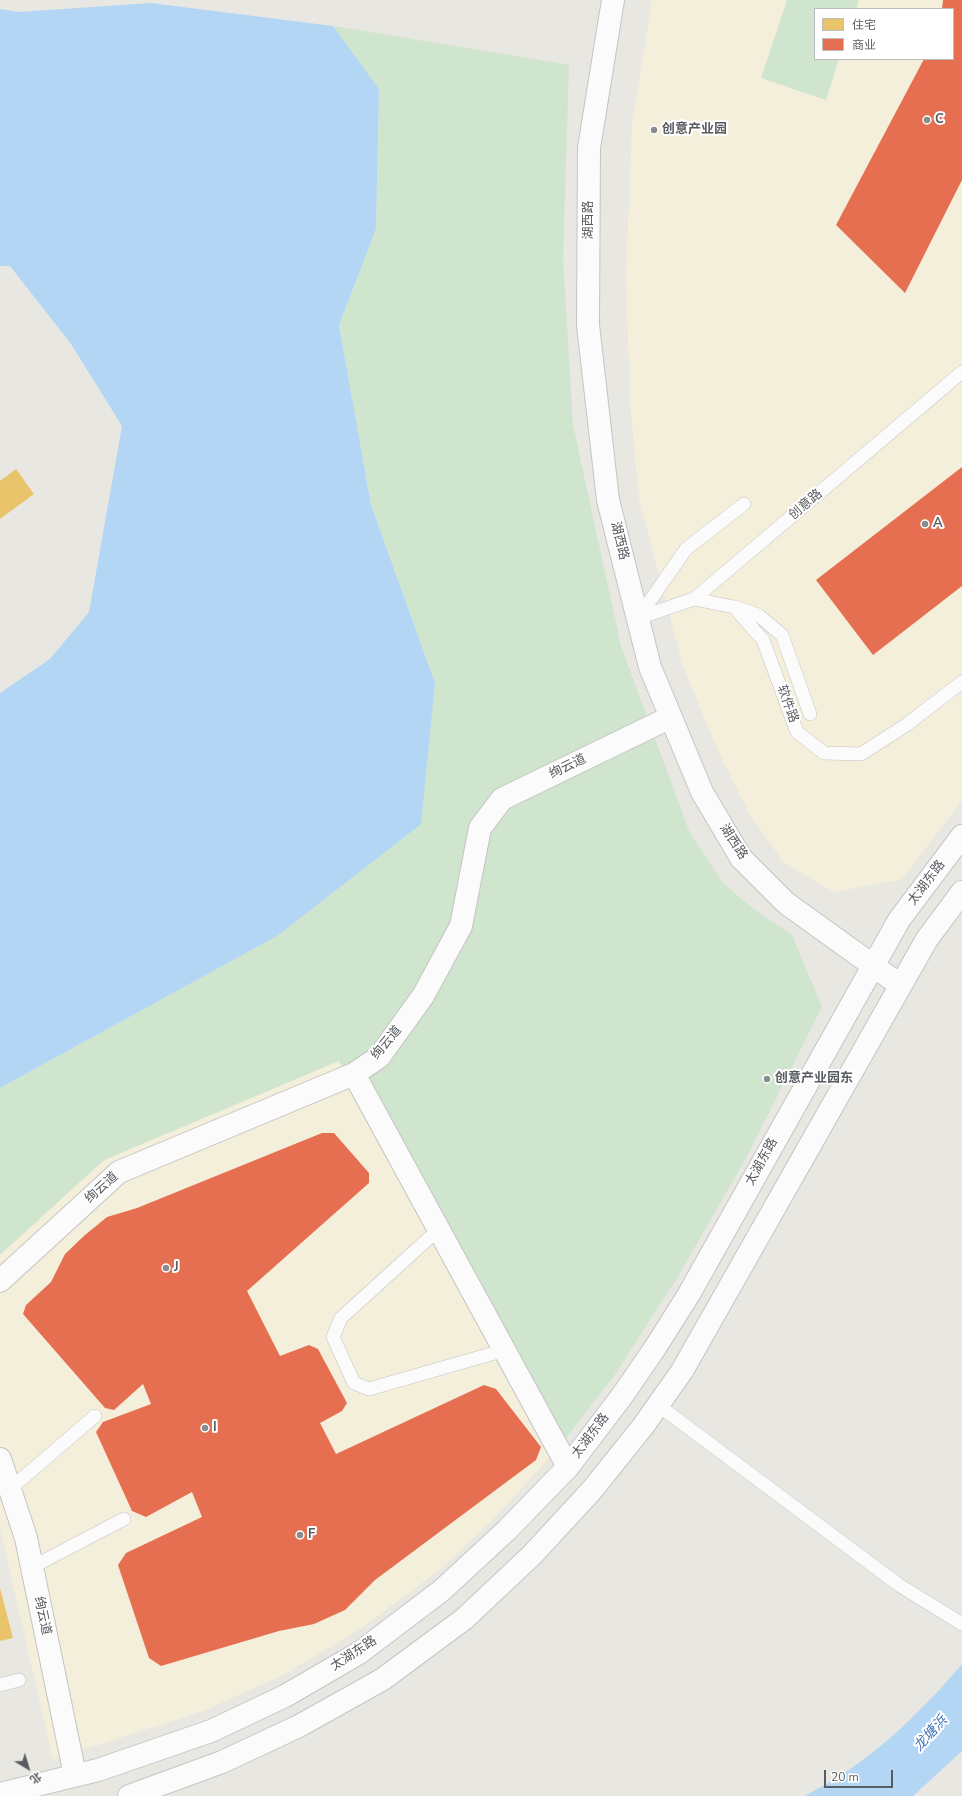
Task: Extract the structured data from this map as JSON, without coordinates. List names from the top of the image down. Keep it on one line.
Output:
{"streets":{"street":["湖西路","绚云道","太湖东路"],"lane":["创意路","软件路"]},"crossings":[["湖西路","创意路"],["湖西路","绚云道"],["湖西路","太湖东路"],["绚云道","太湖东路"]],"water":["龙塘浜"],"places":["C","创意产业园","A","创意产业园东","J","I","F"],"legend":["住宅","商业"],"scale_bar":"20 m","north":"bottom right"}
